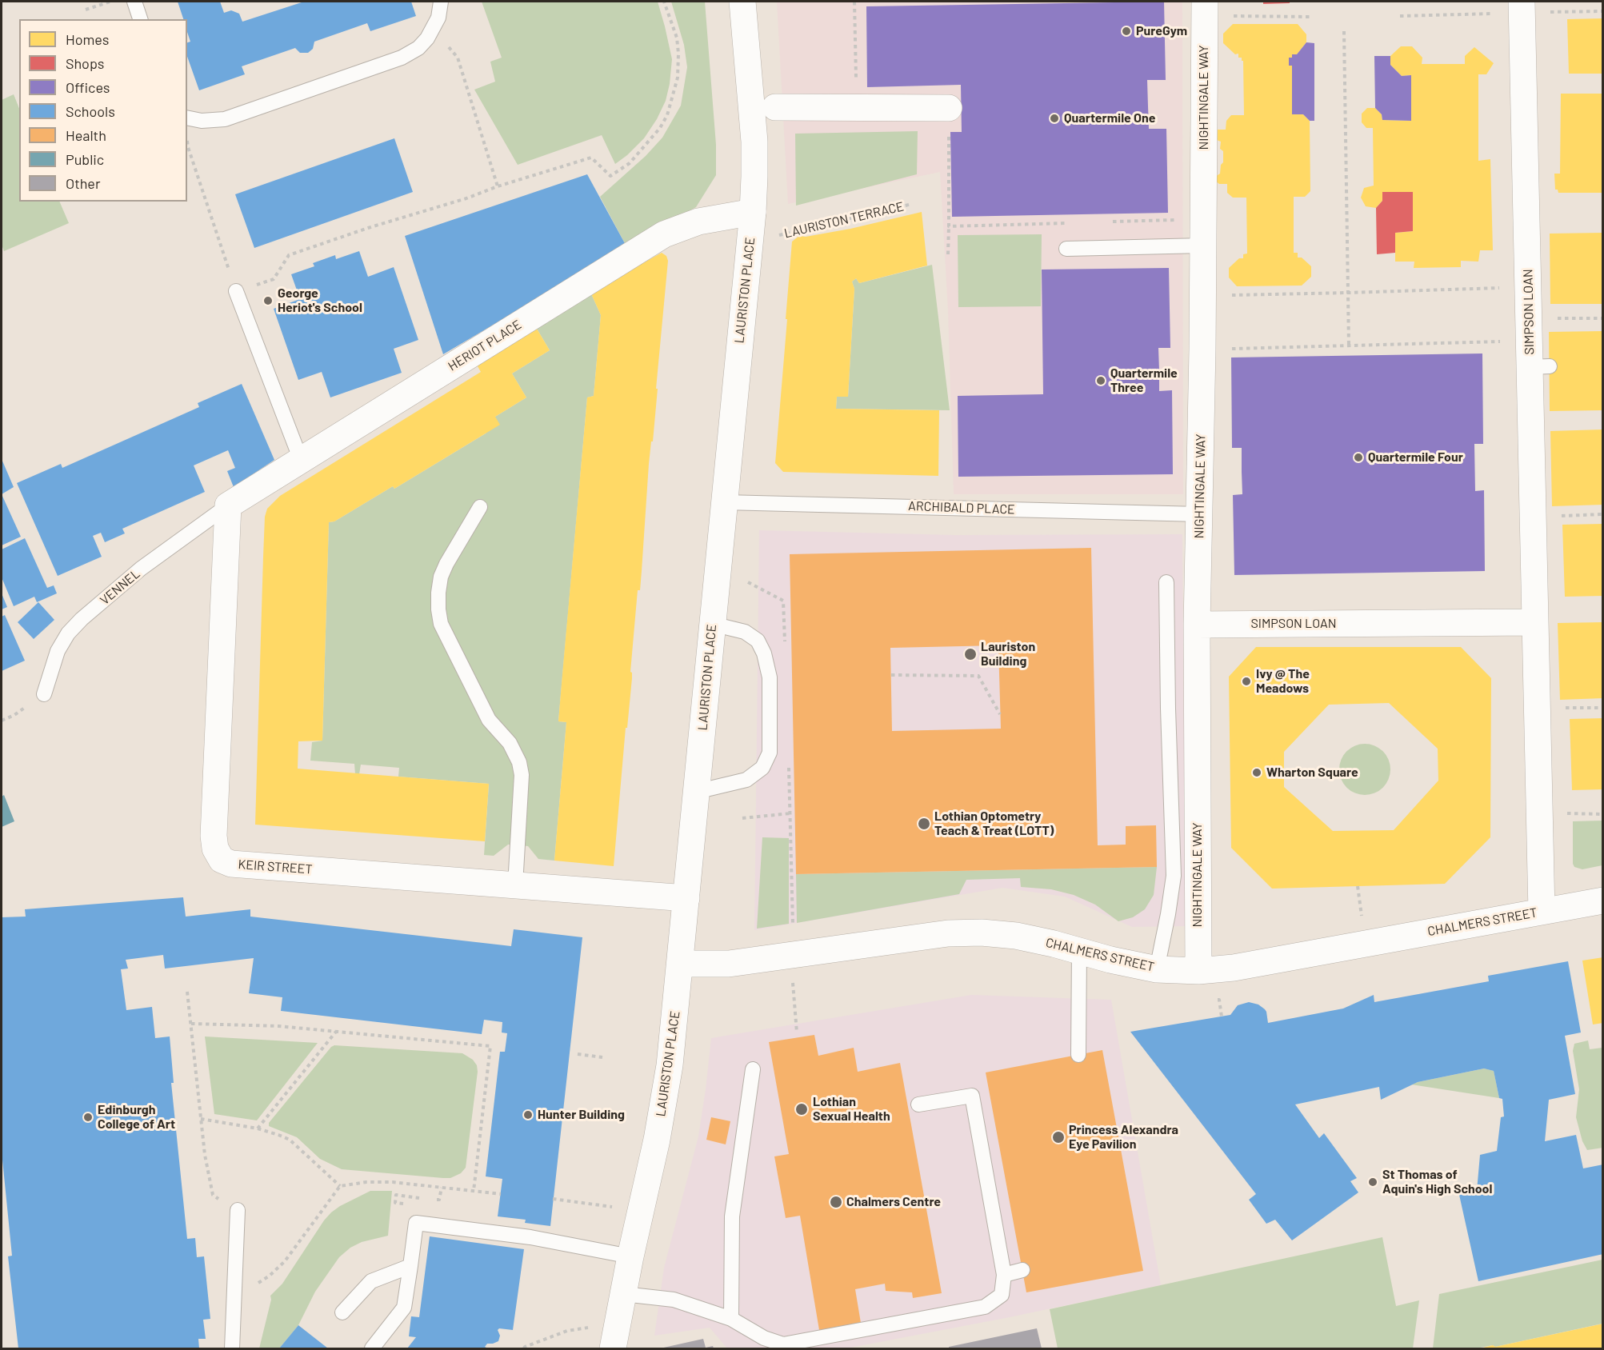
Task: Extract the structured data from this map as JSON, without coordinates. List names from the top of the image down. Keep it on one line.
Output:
{"streets":{"street":["NIGHTINGALE WAY","LAURISTON PLACE","SIMPSON LOAN","HERIOT PLACE","KEIR STREET","CHALMERS STREET"],"lane":["ARCHIBALD PLACE","VENNEL"],"path":["LAURISTON TERRACE"]},"crossings":[["NIGHTINGALE WAY","SIMPSON LOAN"],["NIGHTINGALE WAY","ARCHIBALD PLACE"],["NIGHTINGALE WAY","CHALMERS STREET"],["LAURISTON PLACE","HERIOT PLACE"],["LAURISTON PLACE","ARCHIBALD PLACE"],["LAURISTON PLACE","KEIR STREET"],["LAURISTON PLACE","CHALMERS STREET"],["SIMPSON LOAN","CHALMERS STREET"],["HERIOT PLACE","VENNEL"],["HERIOT PLACE","KEIR STREET"],["VENNEL","KEIR STREET"]],"places":["PureGym","Quartermile One","George Heriot's School","Quartermile Three","Quartermile Four","Lauriston Building","Ivy @ The Meadows","Wharton Square","Lothian Optometry Teach & Treat (LOTT)","Lothian Sexual Health","Hunter Building","Edinburgh College of Art","Princess Alexandra Eye Pavilion","St Thomas of Aquin's High School","Chalmers Centre"],"legend":["Homes","Shops","Offices","Schools","Health","Public","Other"]}
